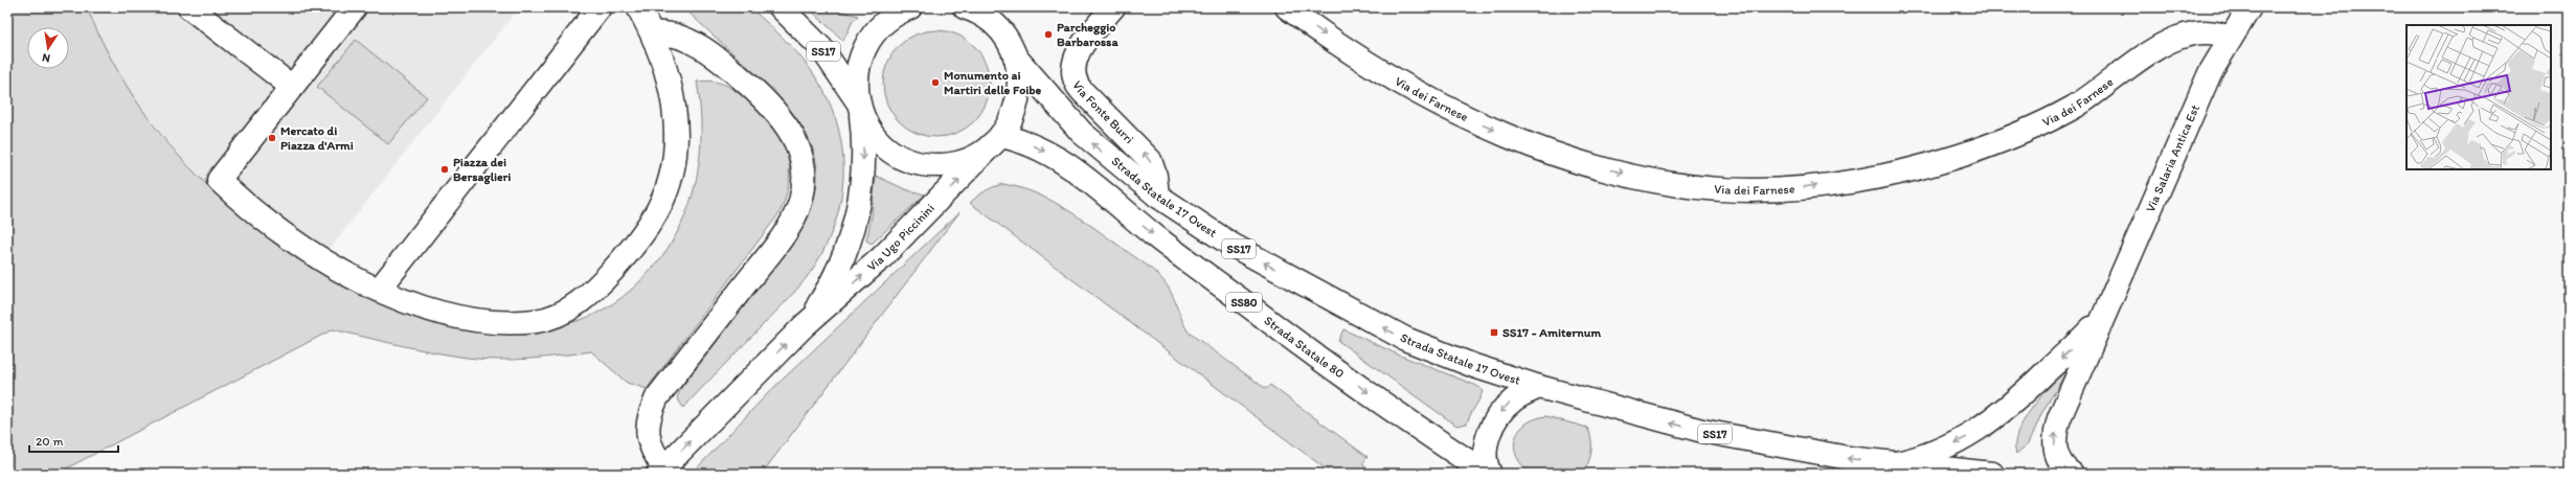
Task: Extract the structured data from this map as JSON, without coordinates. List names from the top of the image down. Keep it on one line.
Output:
{"streets":{"street":["SS17","Via dei Farnese","Via Fonte Burri","Via Salaria Antica Est","Strada Statale 17 Ovest","Via Ugo Piccinini","SS80","Strada Statale 80"]},"crossings":[["SS17","Via Ugo Piccinini"],["Via dei Farnese","Via Salaria Antica Est"],["Via Fonte Burri","Strada Statale 17 Ovest"],["Via Salaria Antica Est","Strada Statale 17 Ovest"],["Via Ugo Piccinini","Strada Statale 80"]],"one_way":["Via dei Farnese","Via Fonte Burri","Strada Statale 17 Ovest","Strada Statale 80"],"places":{"other":["Parcheggio Barbarossa","Monumento ai Martiri delle Foibe","Mercato di Piazza d'Armi","Piazza dei Bersaglieri"],"transit":["SS17 - Amiternum"]},"scale_bar":"20 m","north":"bottom"}
